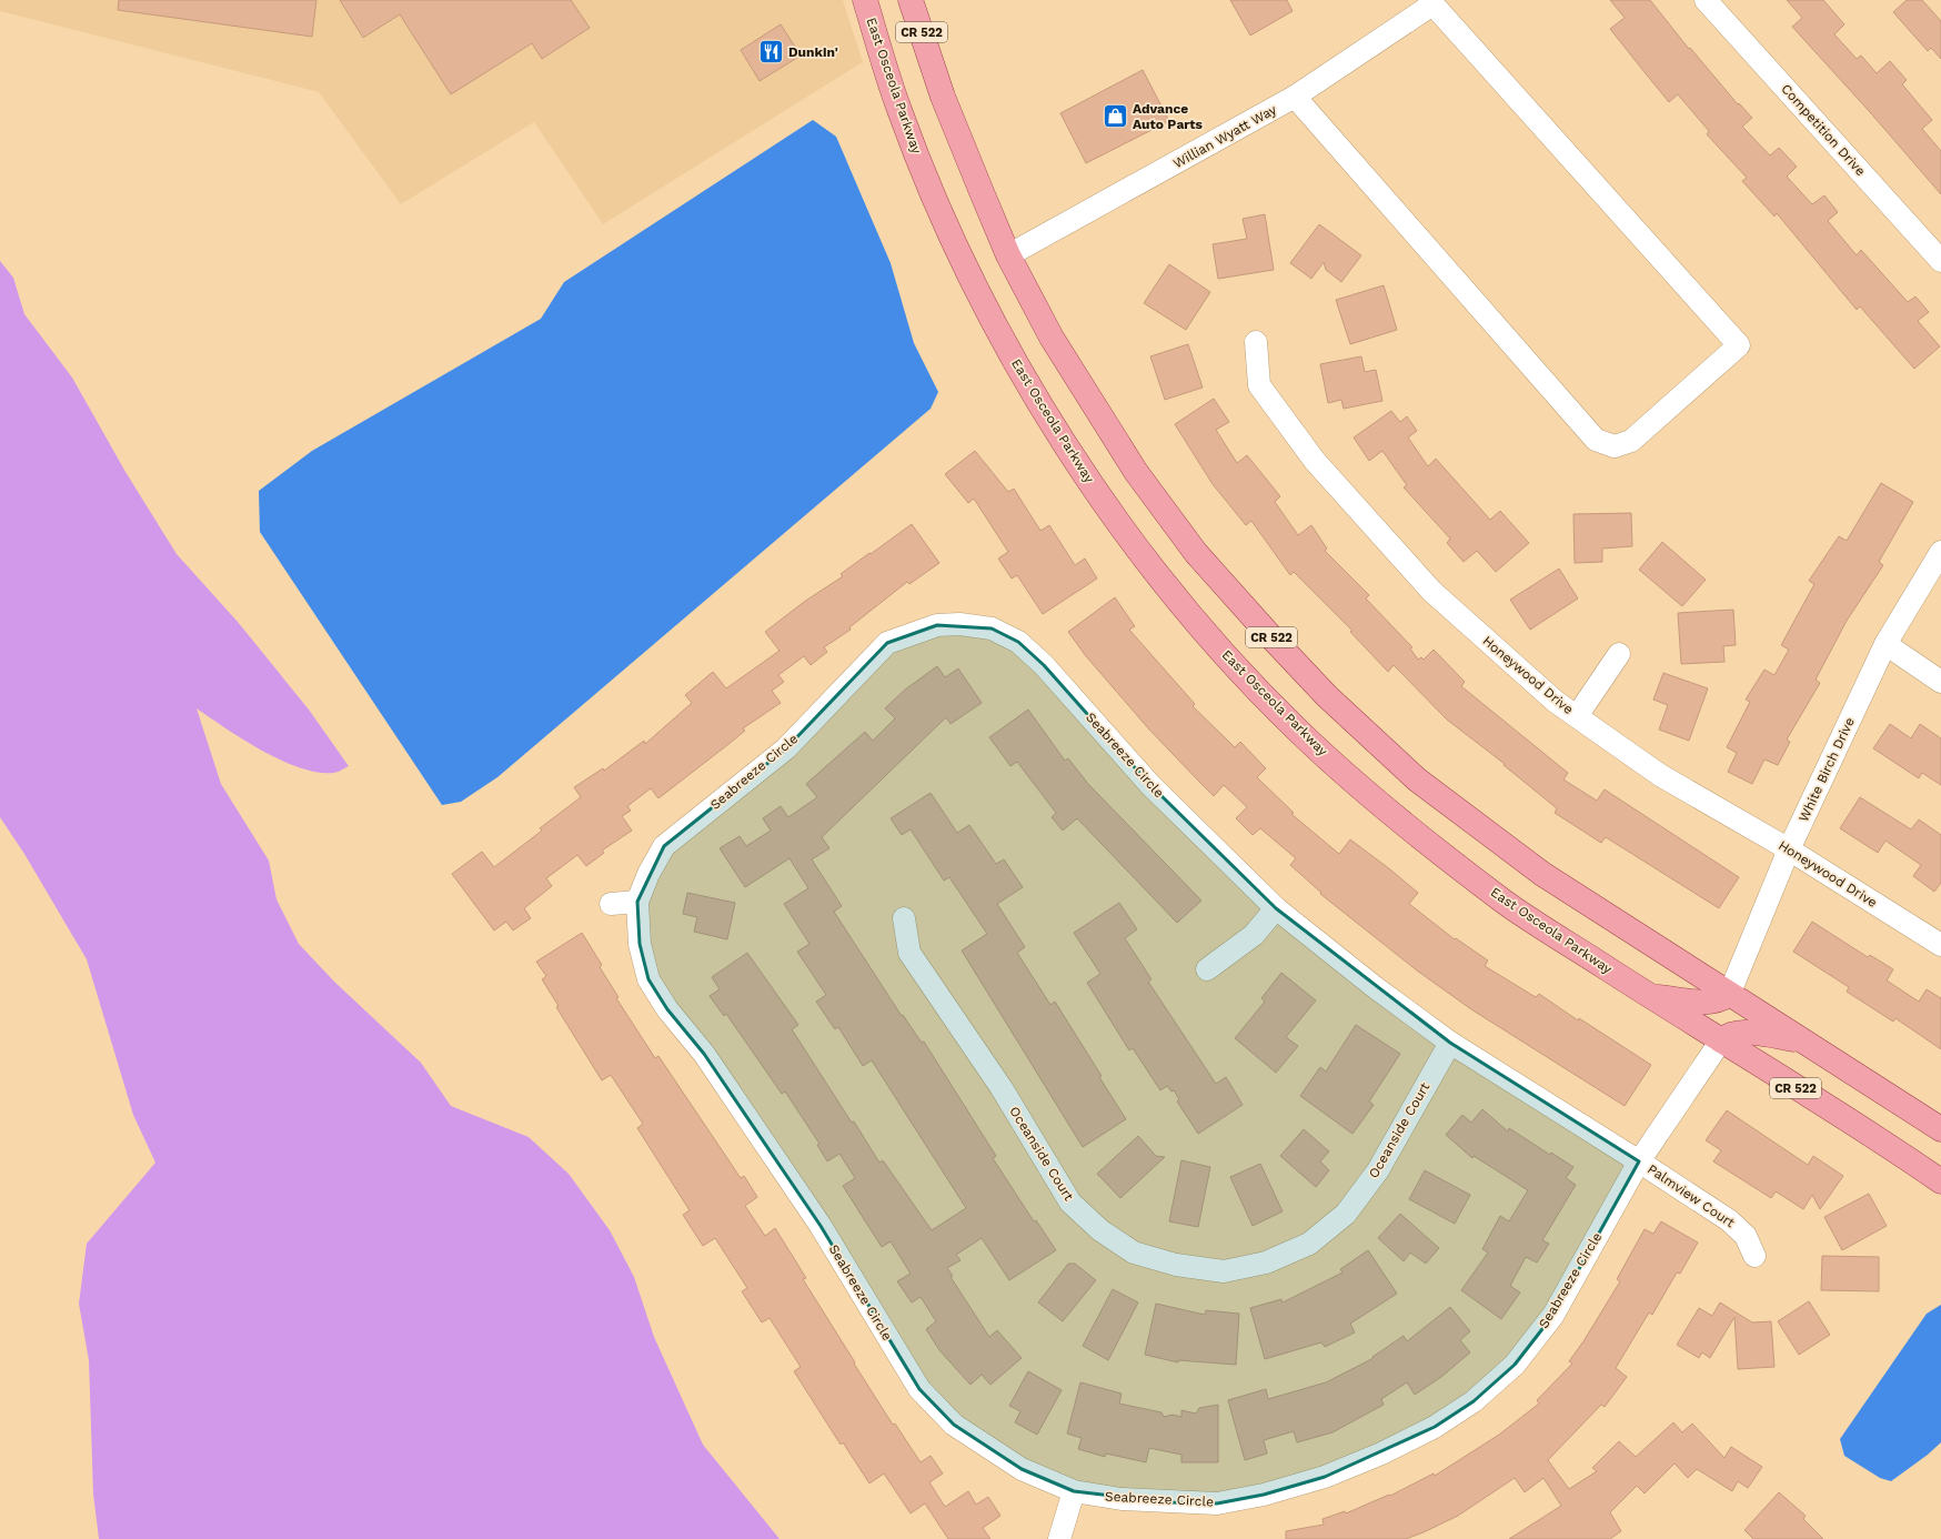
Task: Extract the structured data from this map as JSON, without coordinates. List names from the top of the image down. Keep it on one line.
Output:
{"streets":{"main road":["CR 522","East Osceola Parkway"],"street":["Competition Drive","Willian Wyatt Way","Honeywood Drive","Seabreeze Circle","White Birch Drive","Oceanside Court","Palmview Court"]},"crossings":[["CR 522","Willian Wyatt Way"],["CR 522","White Birch Drive"],["East Osceola Parkway","Seabreeze Circle"],["Honeywood Drive","White Birch Drive"],["Seabreeze Circle","Oceanside Court"],["Seabreeze Circle","Palmview Court"]],"places":{"restaurant":["Dunkin'"],"shop":["Advance Auto Parts"]}}
